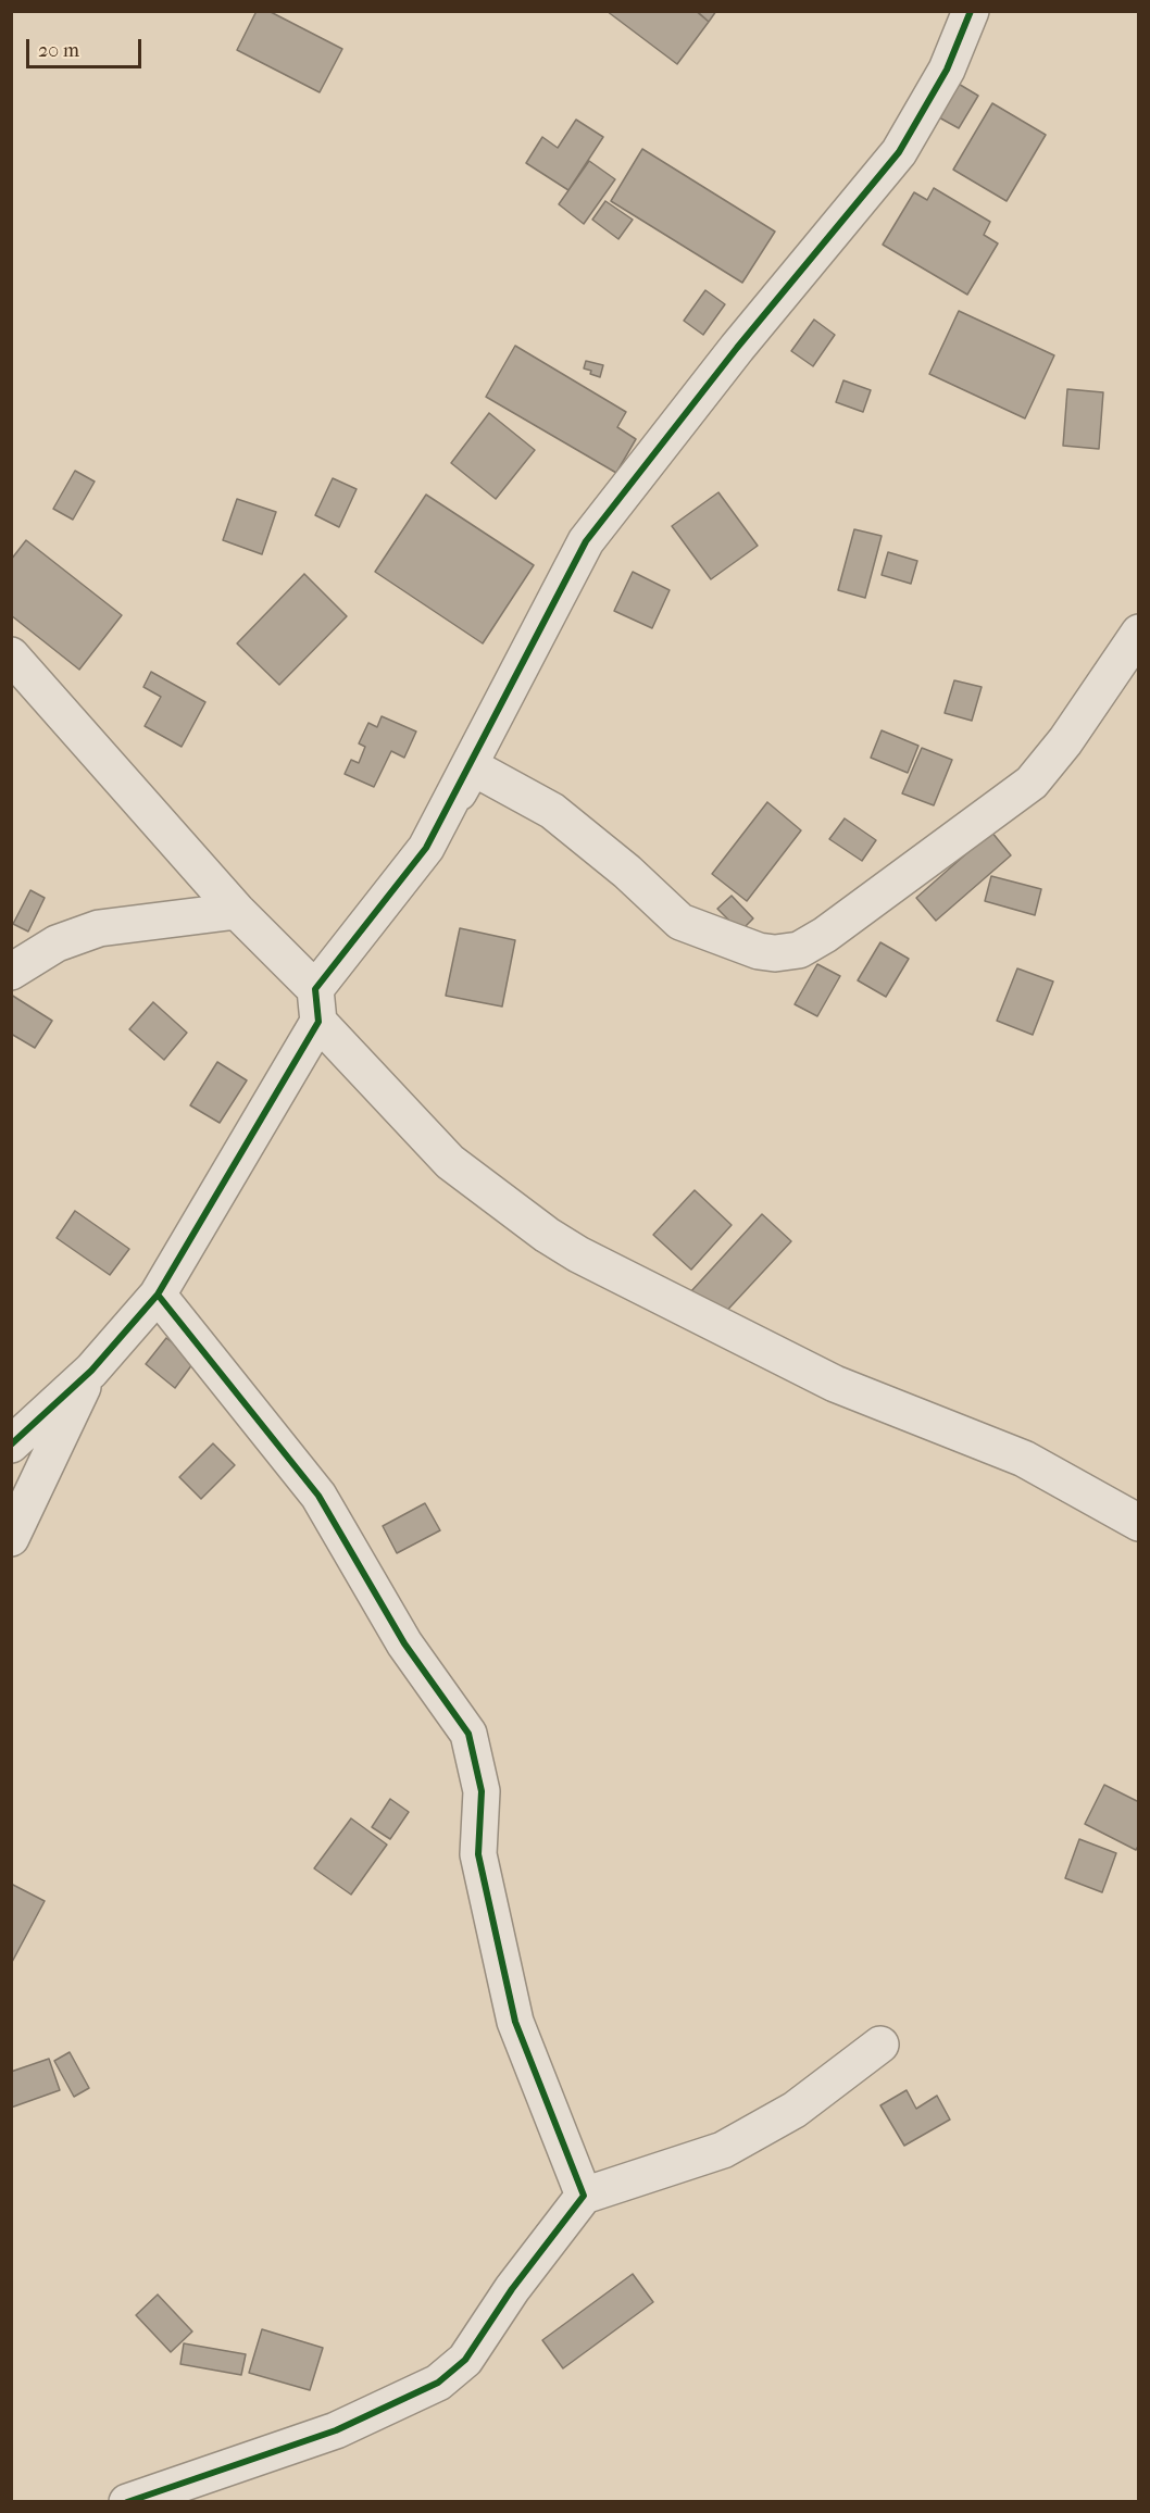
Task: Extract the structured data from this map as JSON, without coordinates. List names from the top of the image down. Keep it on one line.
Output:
{"scale_bar":"20 m"}
